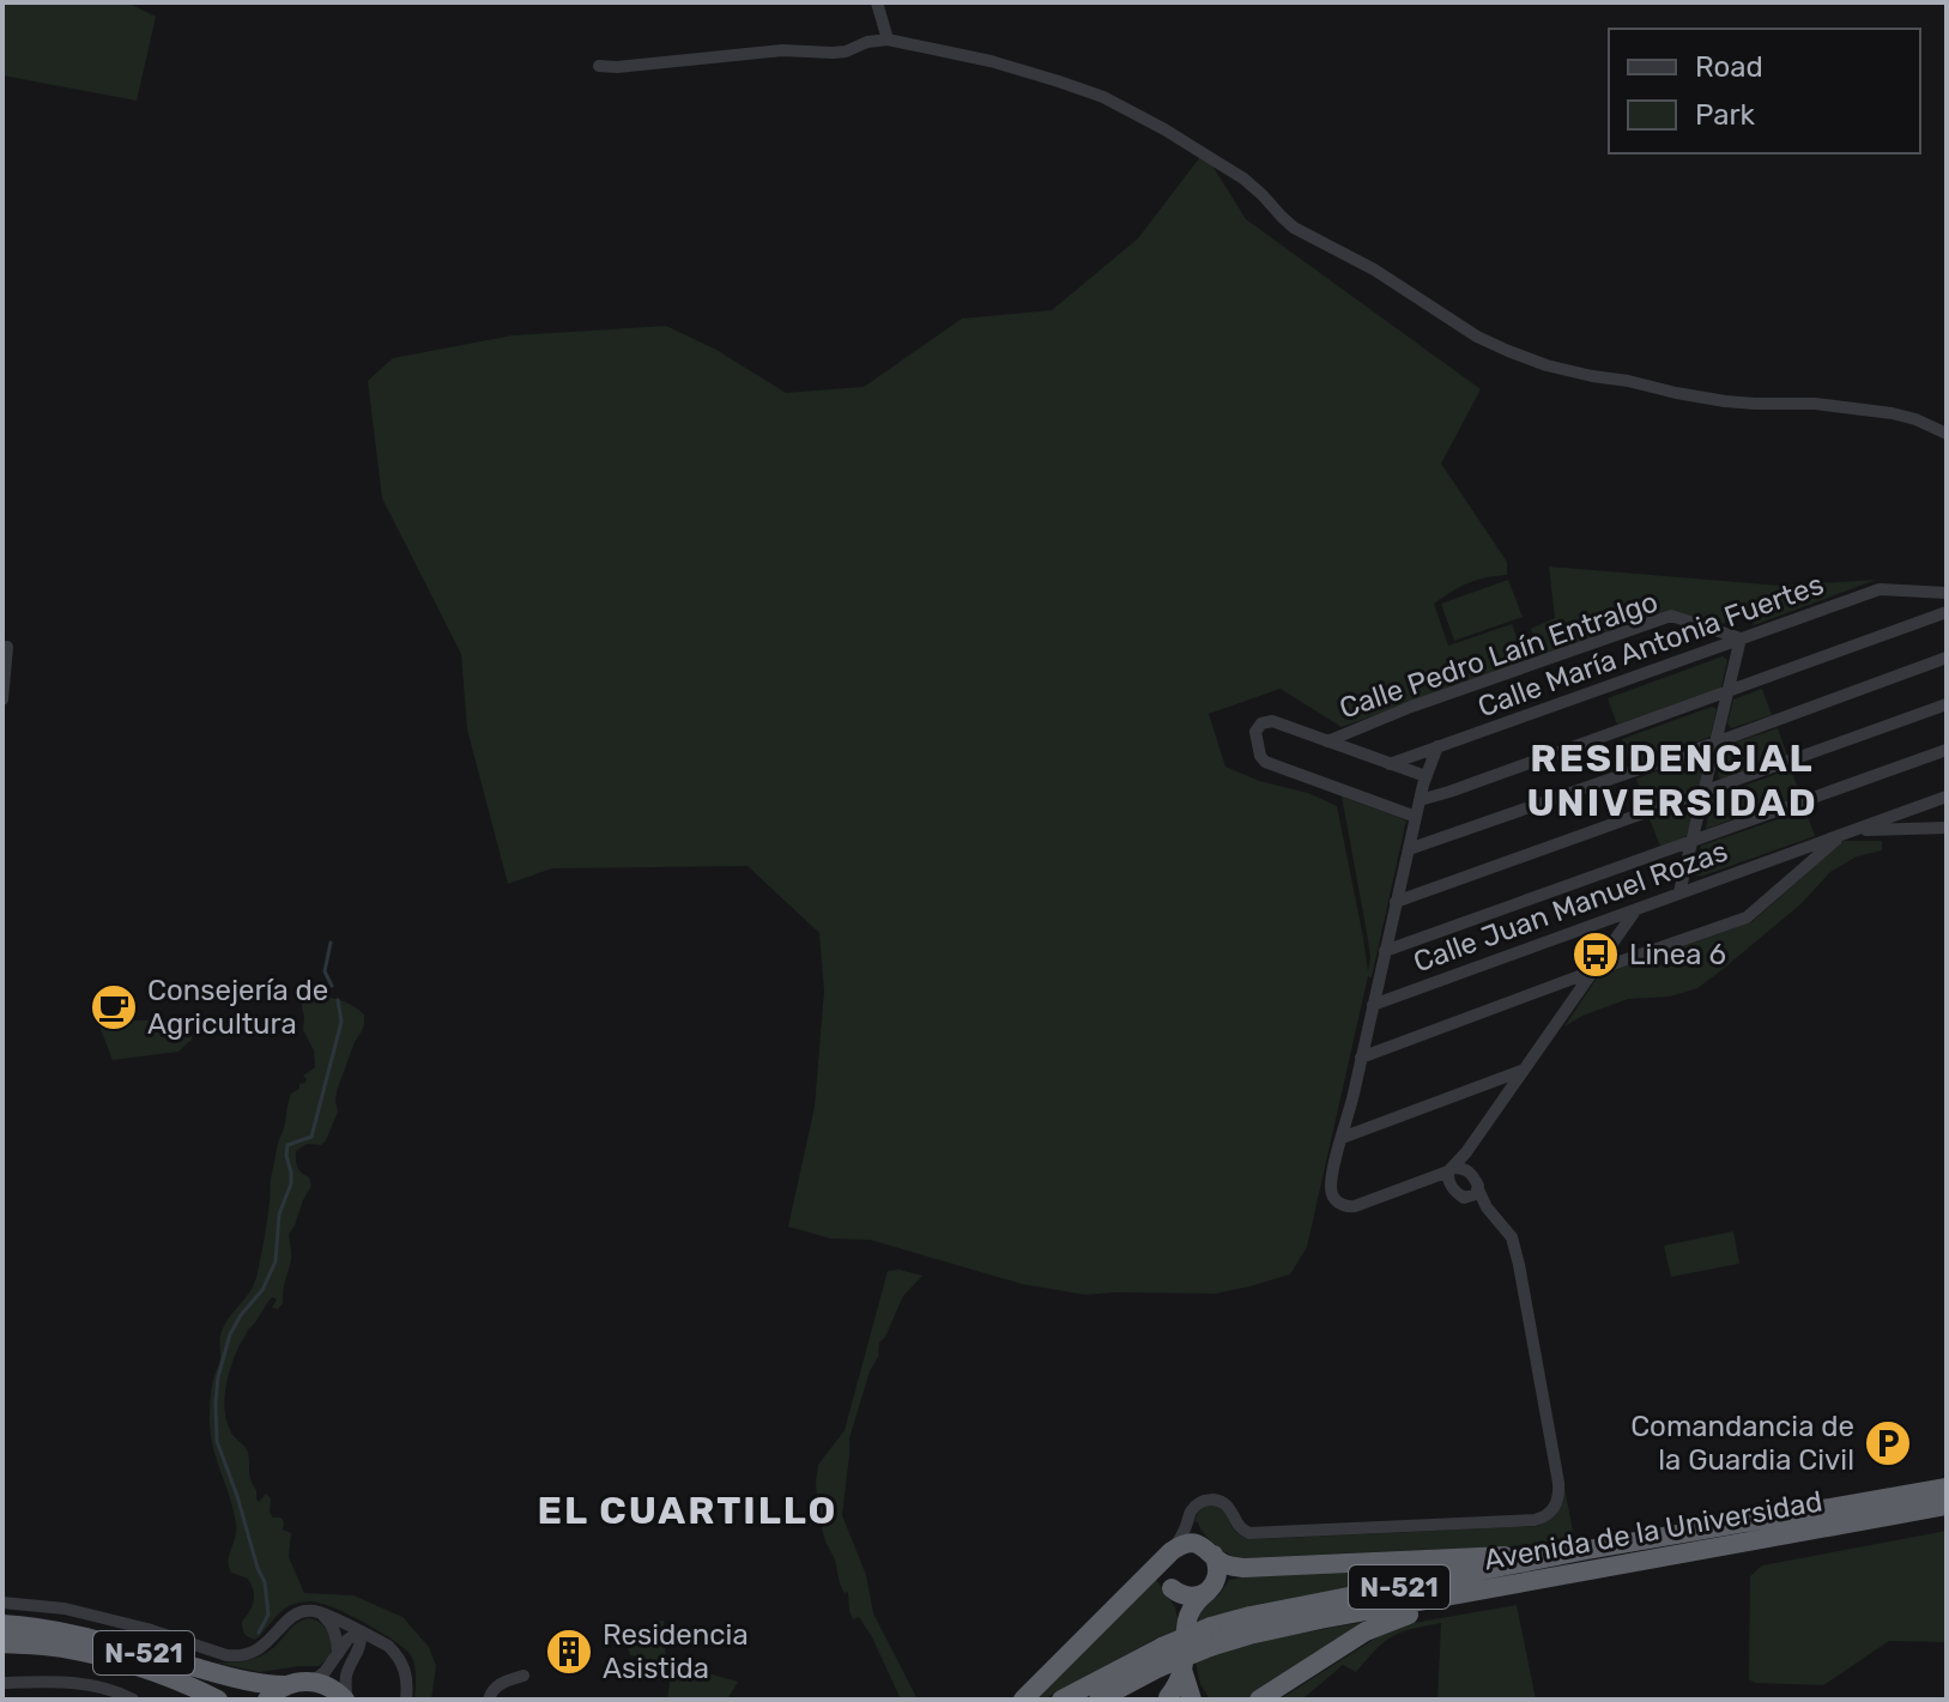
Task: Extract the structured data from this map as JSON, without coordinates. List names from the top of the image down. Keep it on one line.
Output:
{"streets":{"highway":["Avenida de la Universidad","N-521"],"street":["Calle María Antonia Fuertes","Calle Pedro Laín Entralgo","Calle Juan Manuel Rozas"]},"crossings":[["Calle María Antonia Fuertes","Calle Pedro Laín Entralgo"]],"districts":["RESIDENCIAL UNIVERSIDAD","EL CUARTILLO"],"places":{"bus stop":["Linea 6"],"cafe":["Consejería de Agricultura"],"parking":["Comandancia de la Guardia Civil"],"building":["Residencia Asistida"]},"legend":["Road","Park"]}
